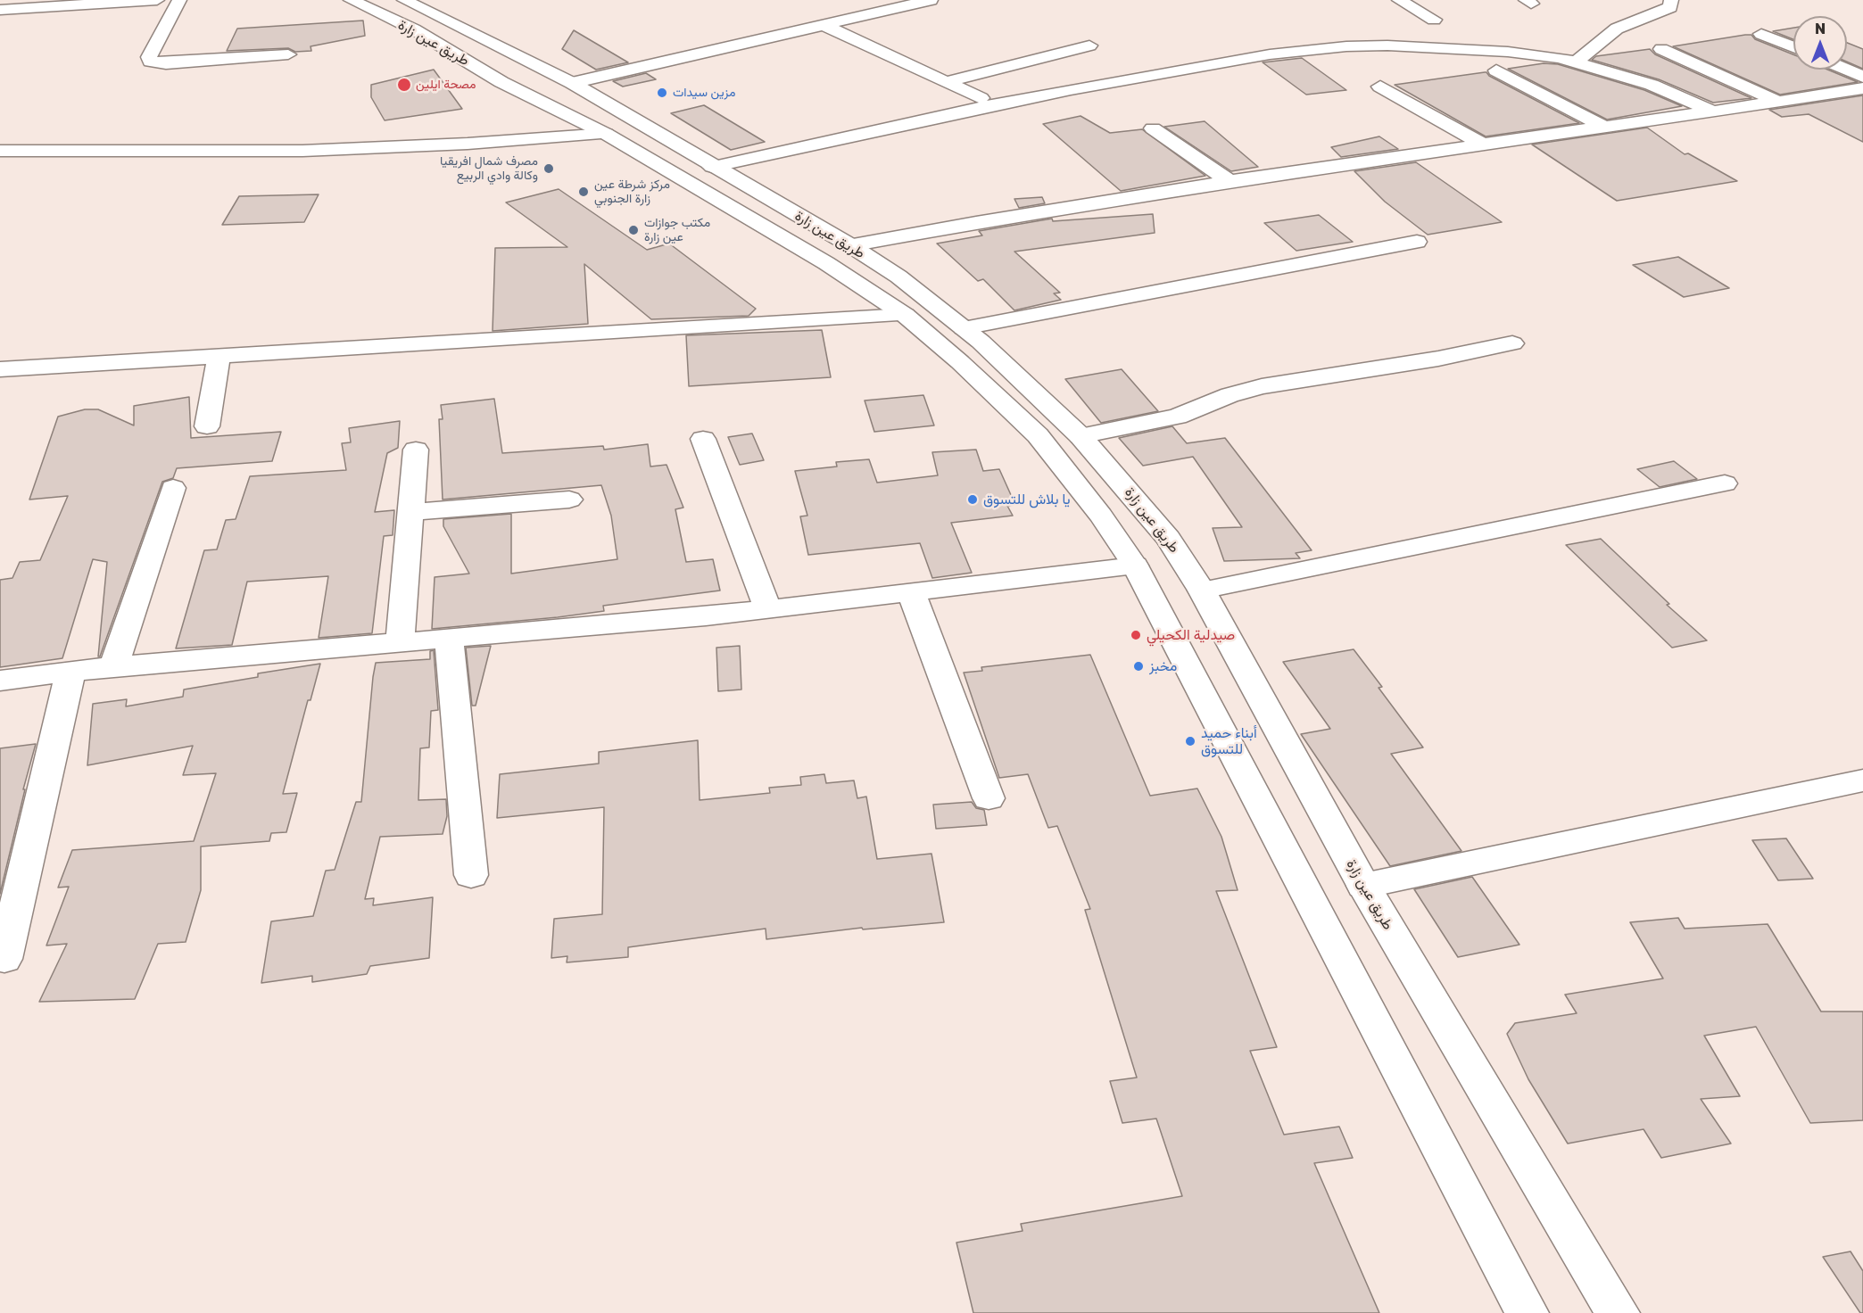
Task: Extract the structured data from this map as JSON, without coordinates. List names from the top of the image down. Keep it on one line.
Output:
{"streets":{"street":["طريق عين زارة"]},"places":["مصحة ايلين","مزين سيدات","مصرف شمال افريقيا وكالة وادي الربيع","مركز شرطة عين زارة الجنوبي","مكتب جوازات عين زارة","يا بلاش للتسوق","صيدلية الكحيلي","مخبز","أبناء حميد للتسوق"],"north":"top"}
